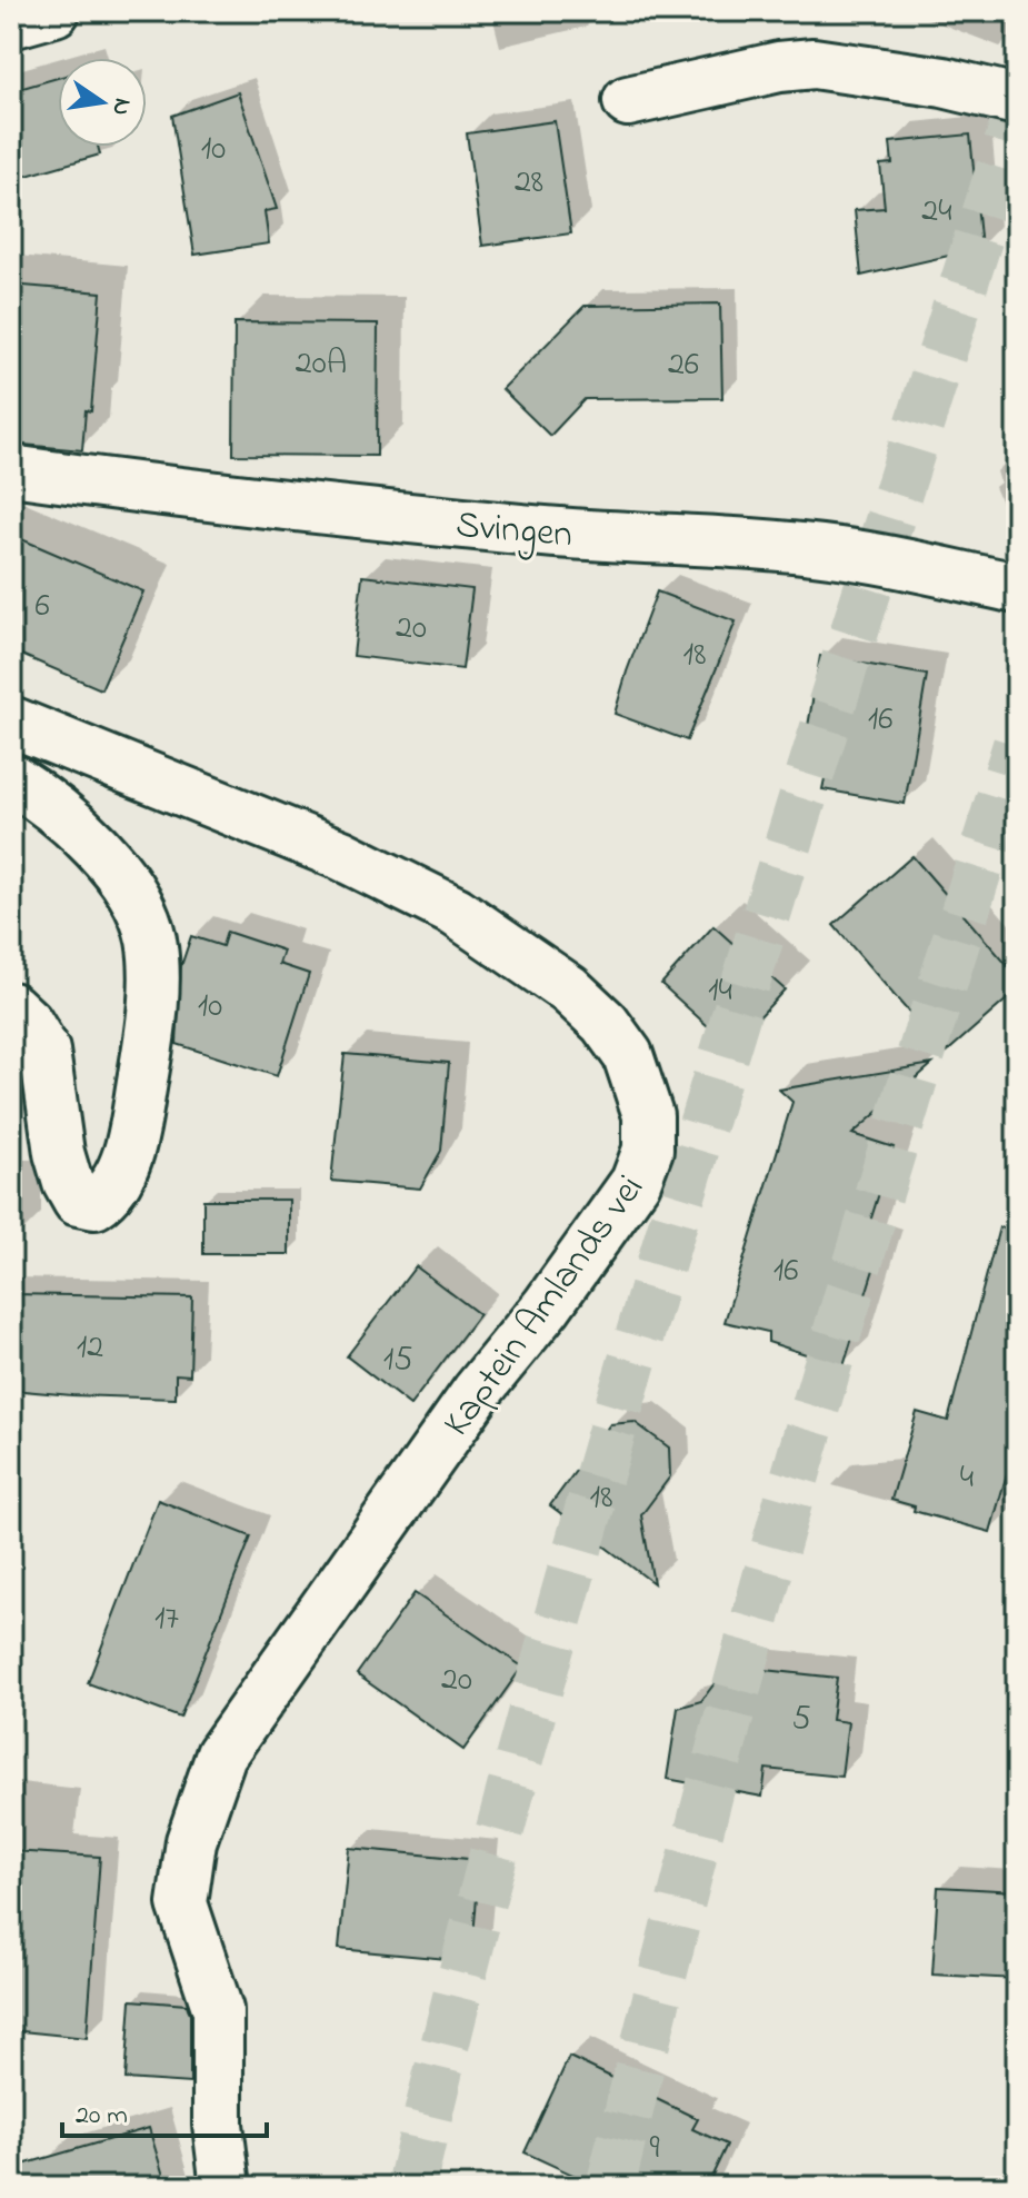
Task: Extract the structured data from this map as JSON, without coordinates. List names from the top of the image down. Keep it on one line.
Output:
{"streets":{"street":["Svingen","Kaptein Amlands vei"]},"house_numbers":["10","28","24","20A","26","6","20","18","16","14","10","16","12","15","4","18","17","20","5","9"],"scale_bar":"20 m","north":"right"}
